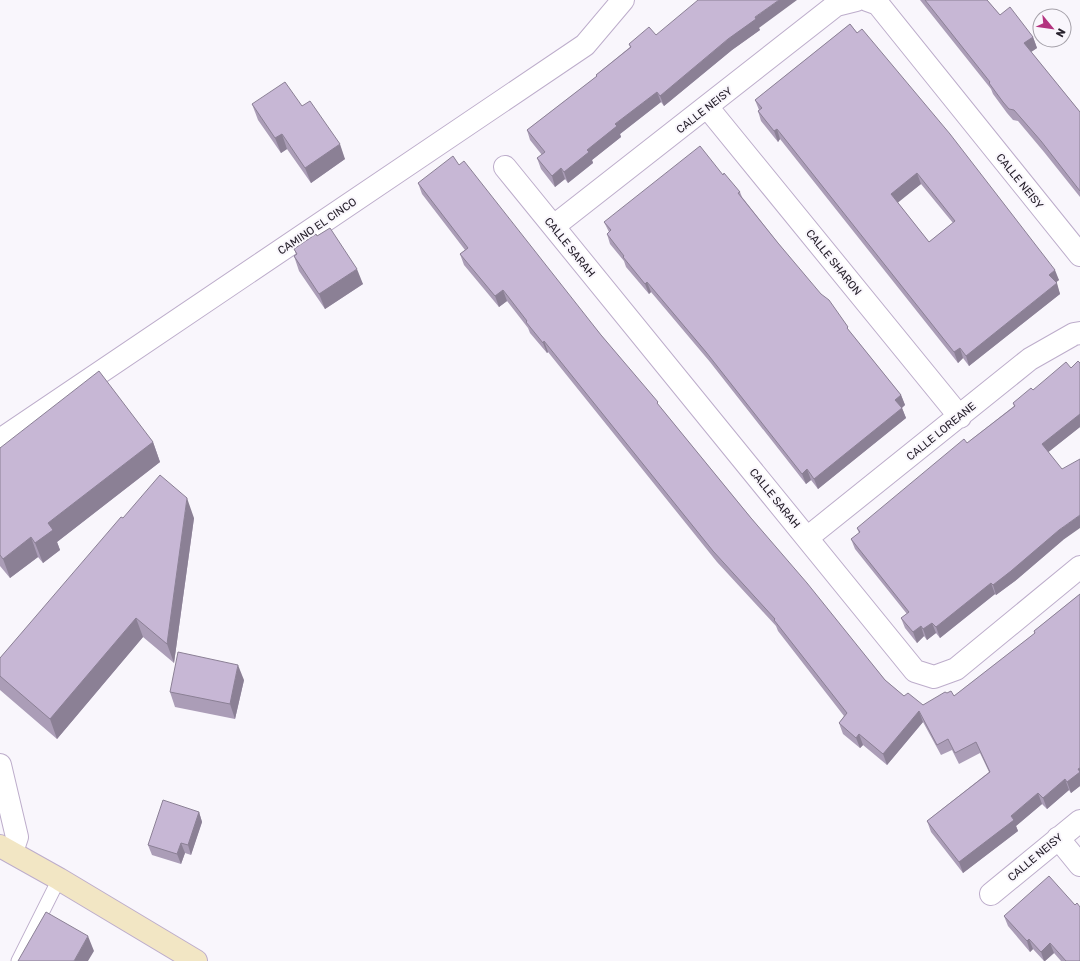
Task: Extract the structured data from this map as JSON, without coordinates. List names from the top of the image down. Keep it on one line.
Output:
{"streets":{"street":["CALLE NEISY","CAMINO EL CINCO","CALLE SARAH","CALLE SHARON","CALLE LOREANE"]},"crossings":[["CALLE NEISY","CALLE SARAH"],["CALLE NEISY","CALLE SHARON"],["CALLE SARAH","CALLE LOREANE"],["CALLE SHARON","CALLE LOREANE"]],"north":"bottom right"}
